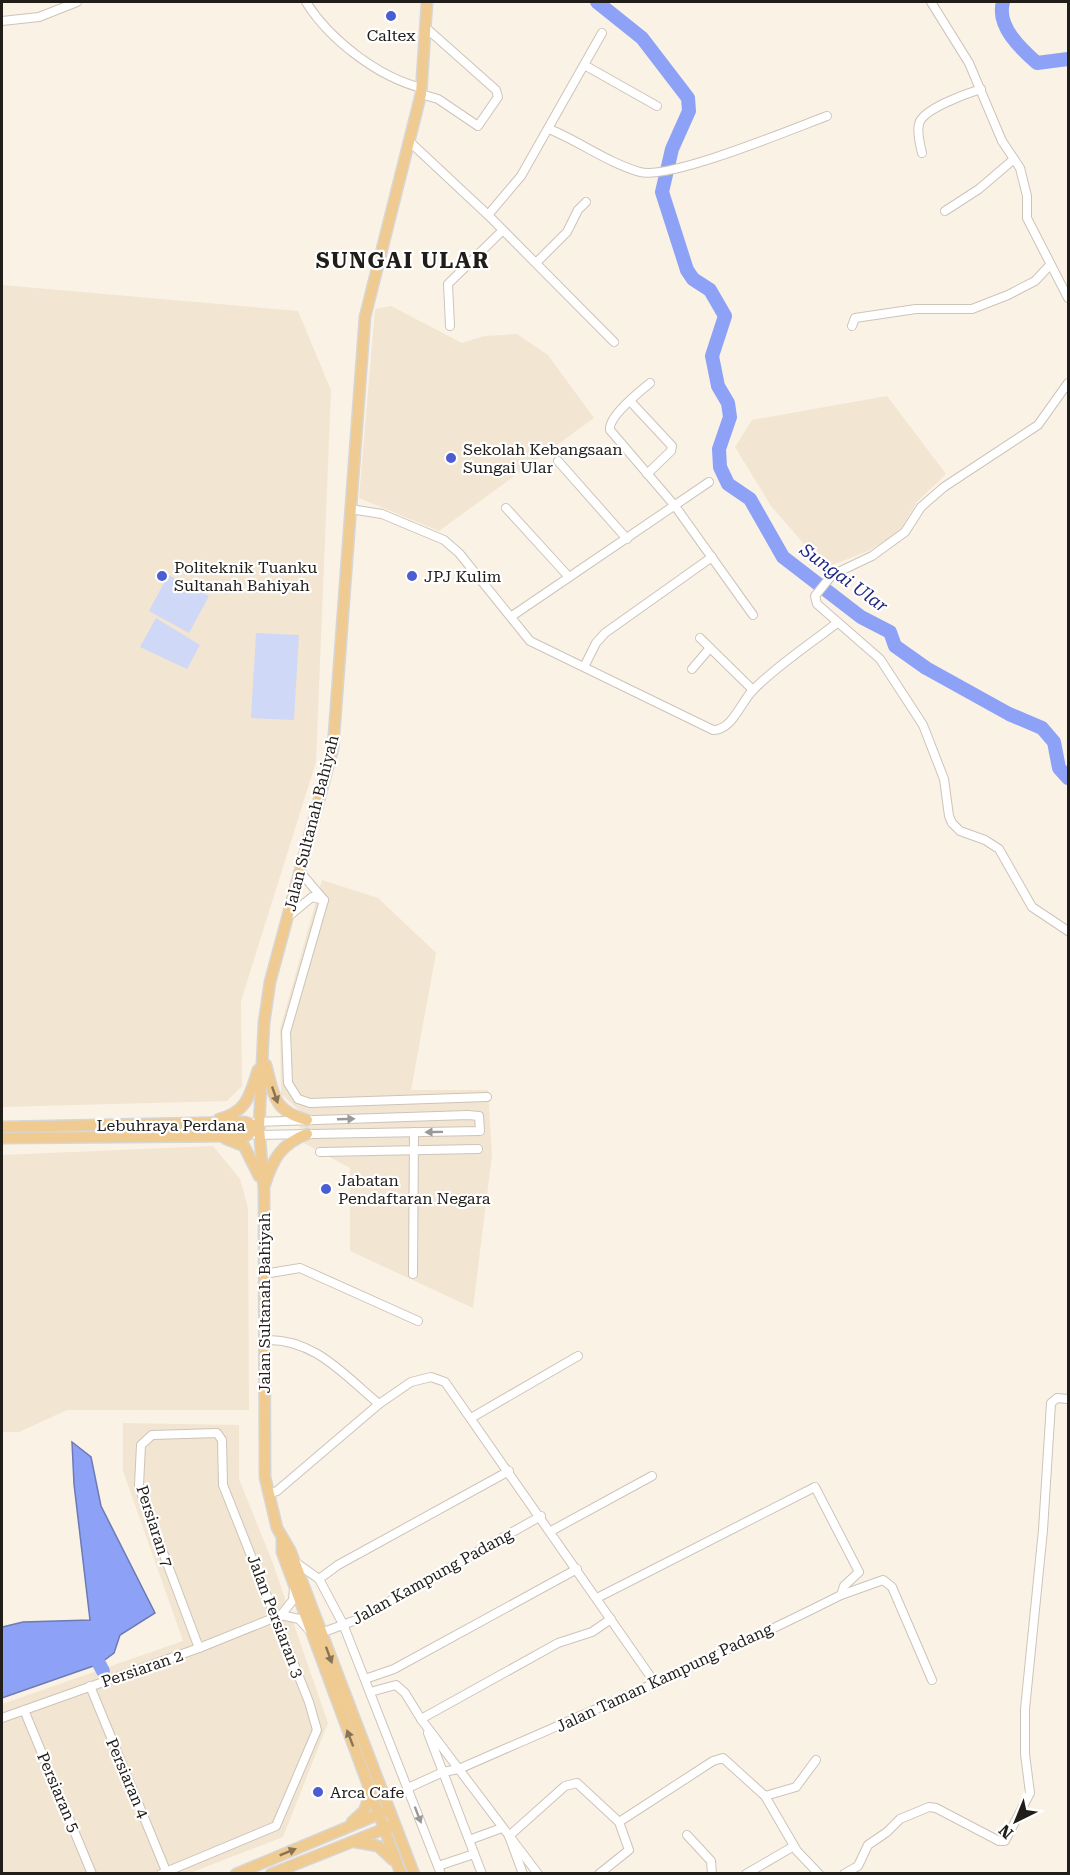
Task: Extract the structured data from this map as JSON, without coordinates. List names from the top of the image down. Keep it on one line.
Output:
{"streets":{"main road":["Jalan Sultanah Bahiyah","Lebuhraya Perdana"],"street":["Persiaran 7","Jalan Kampung Padang","Jalan Persiaran 3","Persiaran 2","Jalan Taman Kampung Padang","Persiaran 4","Persiaran 5"]},"crossings":[["Jalan Sultanah Bahiyah","Lebuhraya Perdana"],["Jalan Sultanah Bahiyah","Jalan Kampung Padang"],["Persiaran 7","Jalan Persiaran 3"],["Persiaran 7","Persiaran 2"],["Jalan Persiaran 3","Persiaran 2"],["Jalan Persiaran 3","Persiaran 4"],["Persiaran 2","Persiaran 4"],["Persiaran 2","Persiaran 5"]],"districts":["SUNGAI ULAR"],"water":["Sungai Ular"],"places":["Caltex","Sekolah Kebangsaan Sungai Ular","Politeknik Tuanku Sultanah Bahiyah","JPJ Kulim","Jabatan Pendaftaran Negara","Arca Cafe"],"north":"bottom left"}
